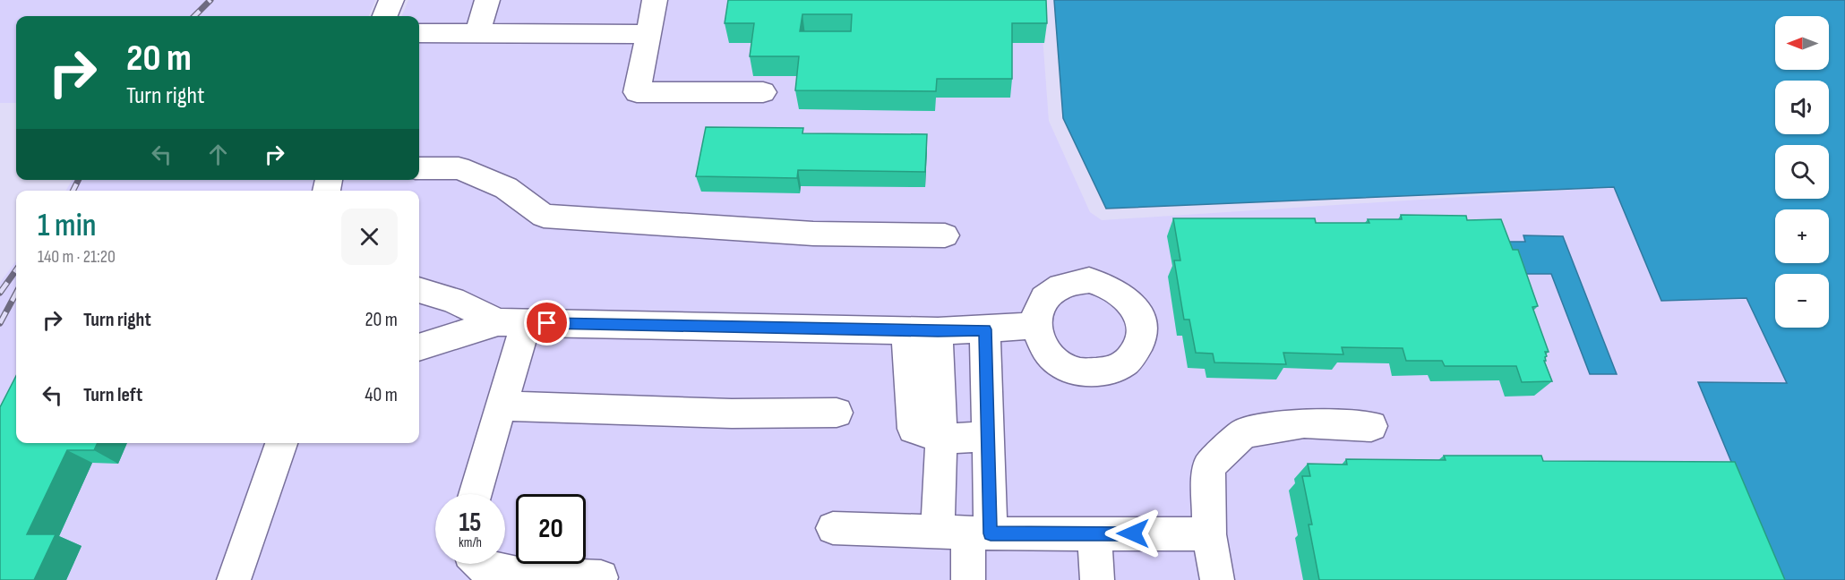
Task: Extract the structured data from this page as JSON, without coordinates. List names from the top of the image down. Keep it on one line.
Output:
{"north":"left","page":{"map_buttons":["+","−"],"turn":["20 m","Turn right"],"heading":["1 min","140 m · 21:20"],"list":[{"name":"Turn right","value":"20 m"},{"name":"Turn left","value":"40 m"}],"speed":"15 km/h","limit":"20"}}
